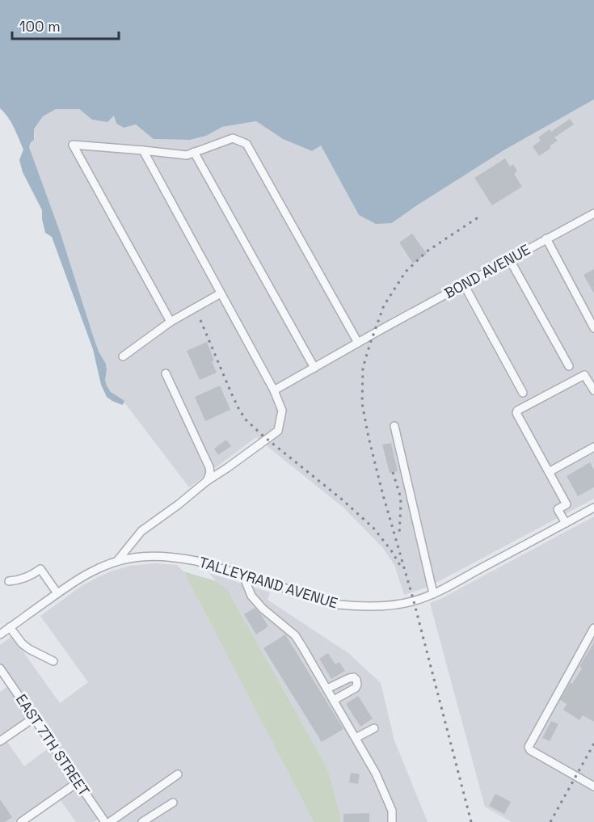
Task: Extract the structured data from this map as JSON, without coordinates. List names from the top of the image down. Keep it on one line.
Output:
{"streets":{"street":["BOND AVENUE","TALLEYRAND AVENUE","EAST 7TH STREET"]},"scale_bar":"100 m"}
